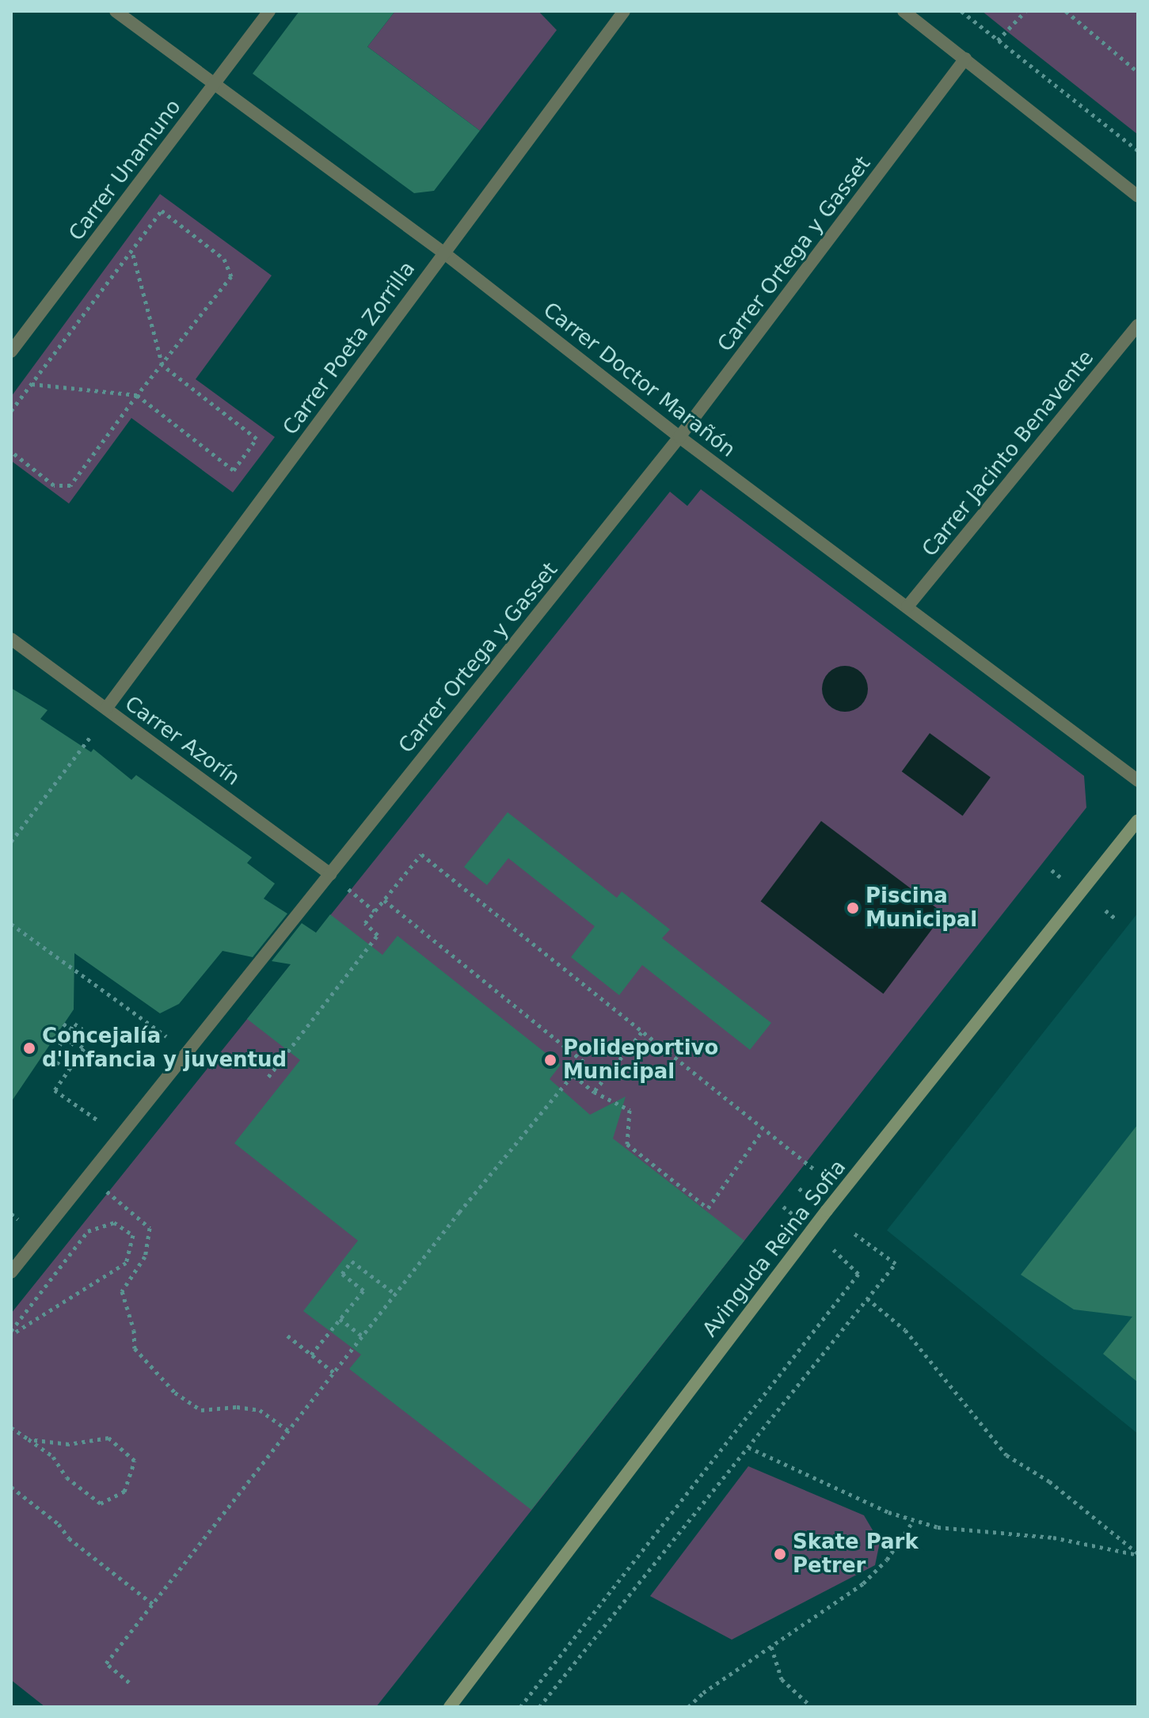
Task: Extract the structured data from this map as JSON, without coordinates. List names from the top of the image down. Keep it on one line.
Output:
{"streets":{"street":["Carrer Unamuno","Carrer Ortega y Gasset","Carrer Poeta Zorrilla","Carrer Doctor Marañón","Carrer Jacinto Benavente","Carrer Azorín","Avinguda Reina Sofia"]},"crossings":[["Carrer Unamuno","Carrer Doctor Marañón"],["Carrer Ortega y Gasset","Carrer Doctor Marañón"],["Carrer Ortega y Gasset","Carrer Azorín"],["Carrer Poeta Zorrilla","Carrer Doctor Marañón"],["Carrer Poeta Zorrilla","Carrer Azorín"],["Carrer Doctor Marañón","Carrer Jacinto Benavente"]],"places":["Piscina Municipal","Concejalía d'Infancia y juventud","Polideportivo Municipal","Skate Park Petrer"]}
